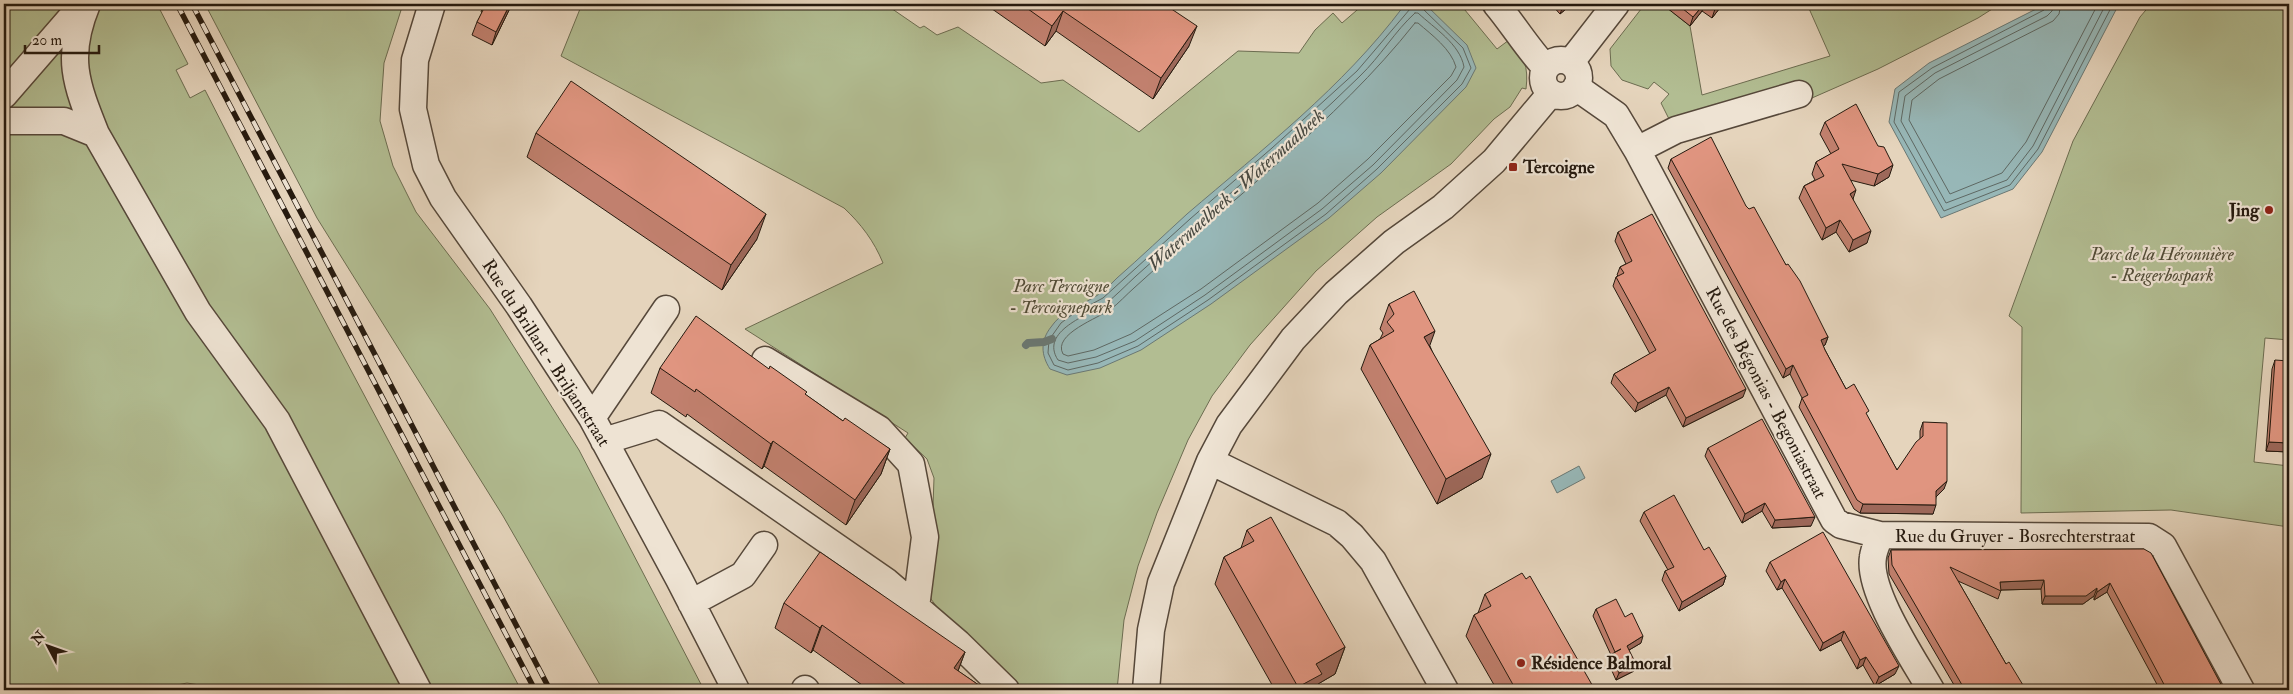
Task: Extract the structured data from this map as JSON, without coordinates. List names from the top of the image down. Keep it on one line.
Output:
{"streets":{"street":["Rue du Brillant - Briljantstraat","Rue des Bégonias - Begoniastraat","Rue du Gruyer - Bosrechterstraat"]},"crossings":[["Rue des Bégonias - Begoniastraat","Rue du Gruyer - Bosrechterstraat"]],"water":["Watermaelbeek - Watermaalbeek"],"parks":["Parc de la Héronnière - Reigerbospark","Parc Tercoigne - Tercoignepark"],"places":{"transit":["Tercoigne"],"other":["Jing","Résidence Balmoral"]},"scale_bar":"20 m","north":"top left"}
